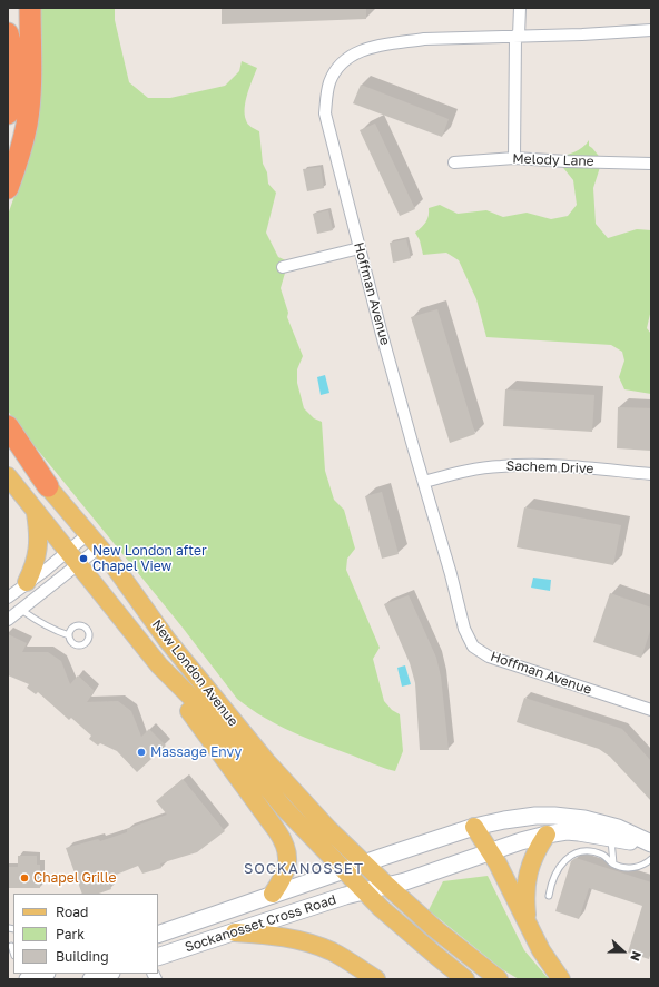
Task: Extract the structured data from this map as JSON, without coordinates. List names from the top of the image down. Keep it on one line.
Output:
{"streets":{"main road":["New London Avenue"],"street":["Melody Lane","Hoffman Avenue","Sachem Drive","Sockanosset Cross Road"]},"crossings":[["Hoffman Avenue","Sachem Drive"],["New London Avenue","Sockanosset Cross Road"]],"districts":["SOCKANOSSET"],"places":["New London after Chapel View","Massage Envy","Chapel Grille"],"legend":["Road","Park","Building"],"north":"right"}
